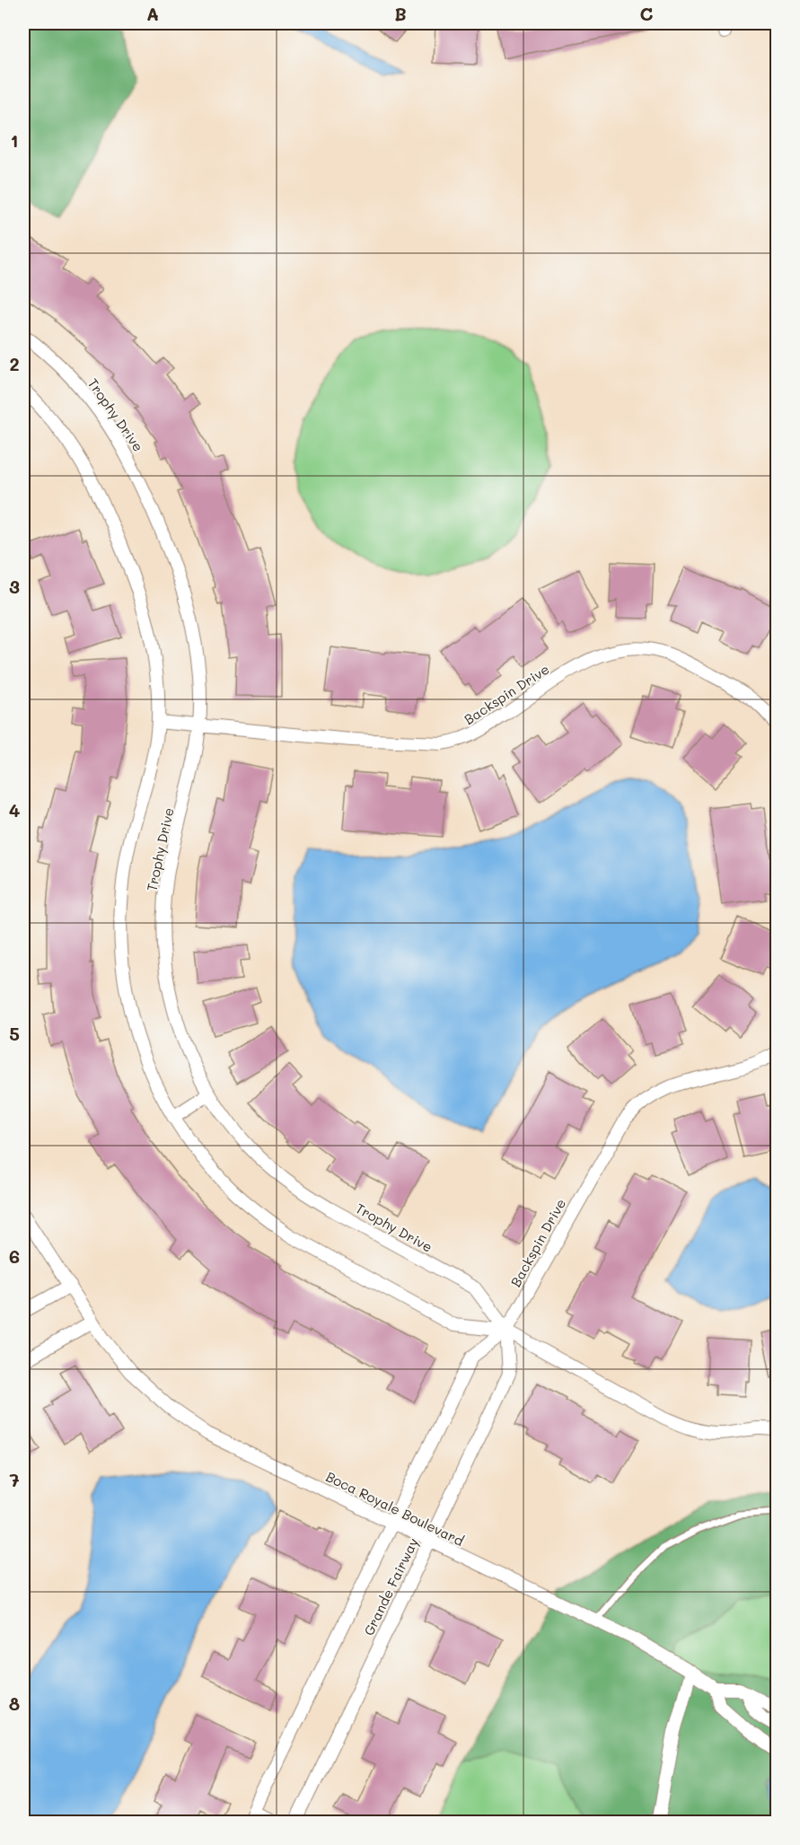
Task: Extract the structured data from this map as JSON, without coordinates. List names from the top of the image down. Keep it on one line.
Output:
{"streets":{"street":["Trophy Drive","Backspin Drive","Boca Royale Boulevard","Grande Fairway"]},"crossings":[["Trophy Drive","Backspin Drive"],["Trophy Drive","Grande Fairway"],["Backspin Drive","Boca Royale Boulevard"],["Backspin Drive","Grande Fairway"],["Boca Royale Boulevard","Grande Fairway"]],"grid":{"columns":["A","B","C"],"rows":["1","2","3","4","5","6","7","8"]}}
